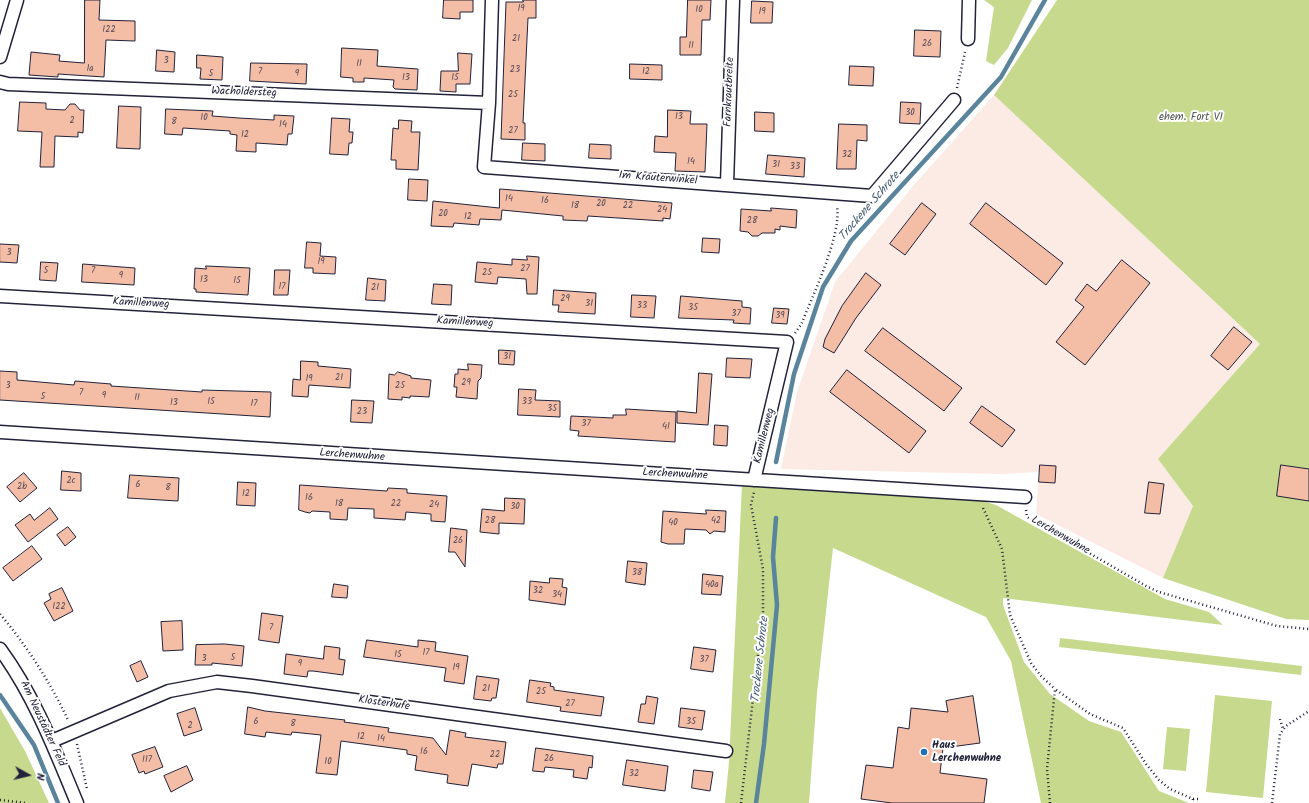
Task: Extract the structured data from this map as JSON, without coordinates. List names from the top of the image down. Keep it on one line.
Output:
{"streets":{"street":["Farnkrautbreite","Wacholdersteg","Im Kräuterwinkel","Kamillenweg","Lerchenwuhne","Klosterhufe","Am Neustädter Feld"]},"crossings":[["Farnkrautbreite","Im Kräuterwinkel"],["Wacholdersteg","Im Kräuterwinkel"],["Kamillenweg","Lerchenwuhne"],["Klosterhufe","Am Neustädter Feld"]],"water":["Trockene Schrote"],"parks":["ehem. Fort VI"],"places":["Haus Lerchenwuhne"],"house_numbers":["19","10","19","122","21","26","11","3","11","1a","23","7","12","5","9","13","15","25","30","13","10","2","8","14","27","12","32","14","31","33","14","16","20","18","22","24","20","12","28","3","19","27","5","7","25","9","13","15","17","21","29","31","33","35","37","39","31","21","19","29","3","25","7","9","5","11","15","33","13","17","35","23","37","41","2c","6","2b","8","12","16","18","22","24","30","28","42","40","26","38","40a","32","34","122","7","17","15","5","3","37","9","19","21","25","27","6","35","8","2","12","14","16","22","26","117","10","32"],"north":"right"}
